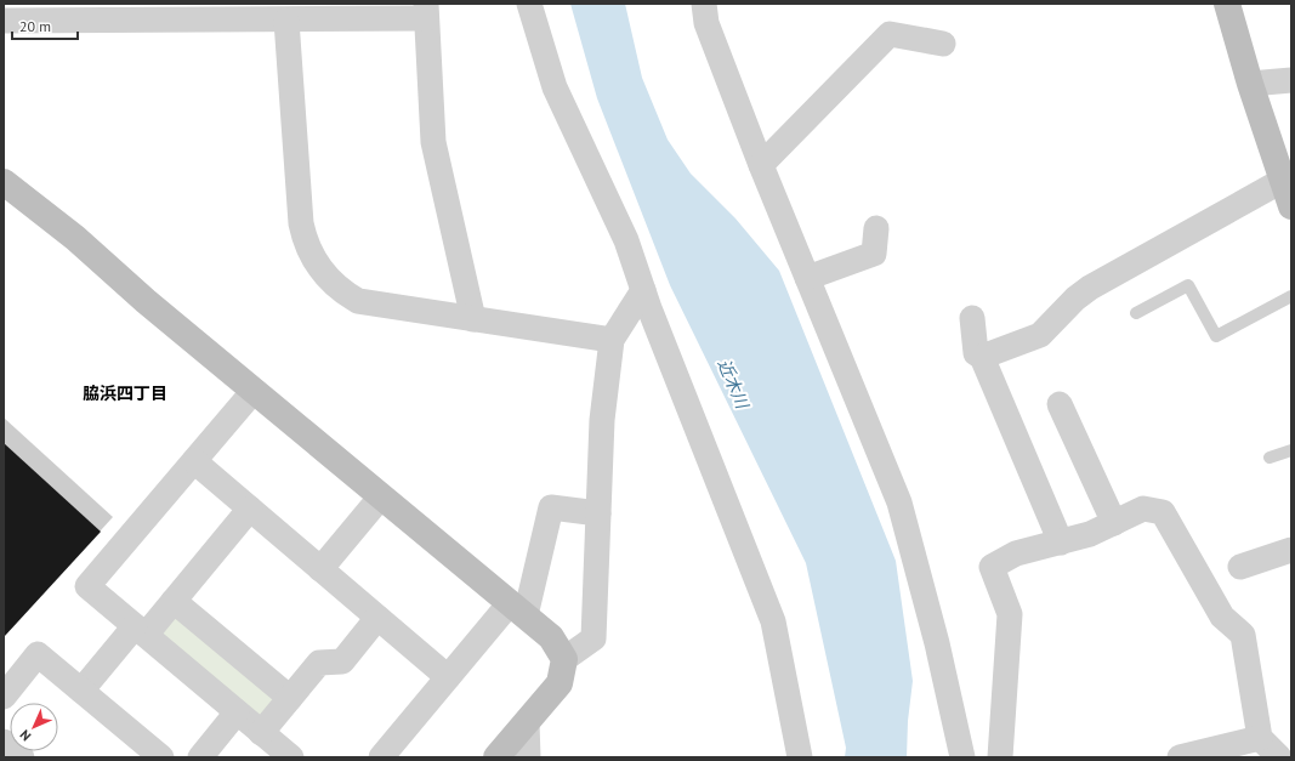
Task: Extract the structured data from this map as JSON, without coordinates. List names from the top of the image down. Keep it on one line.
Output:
{"districts":["脇浜四丁目"],"water":["近木川"],"scale_bar":"20 m","north":"bottom left"}
